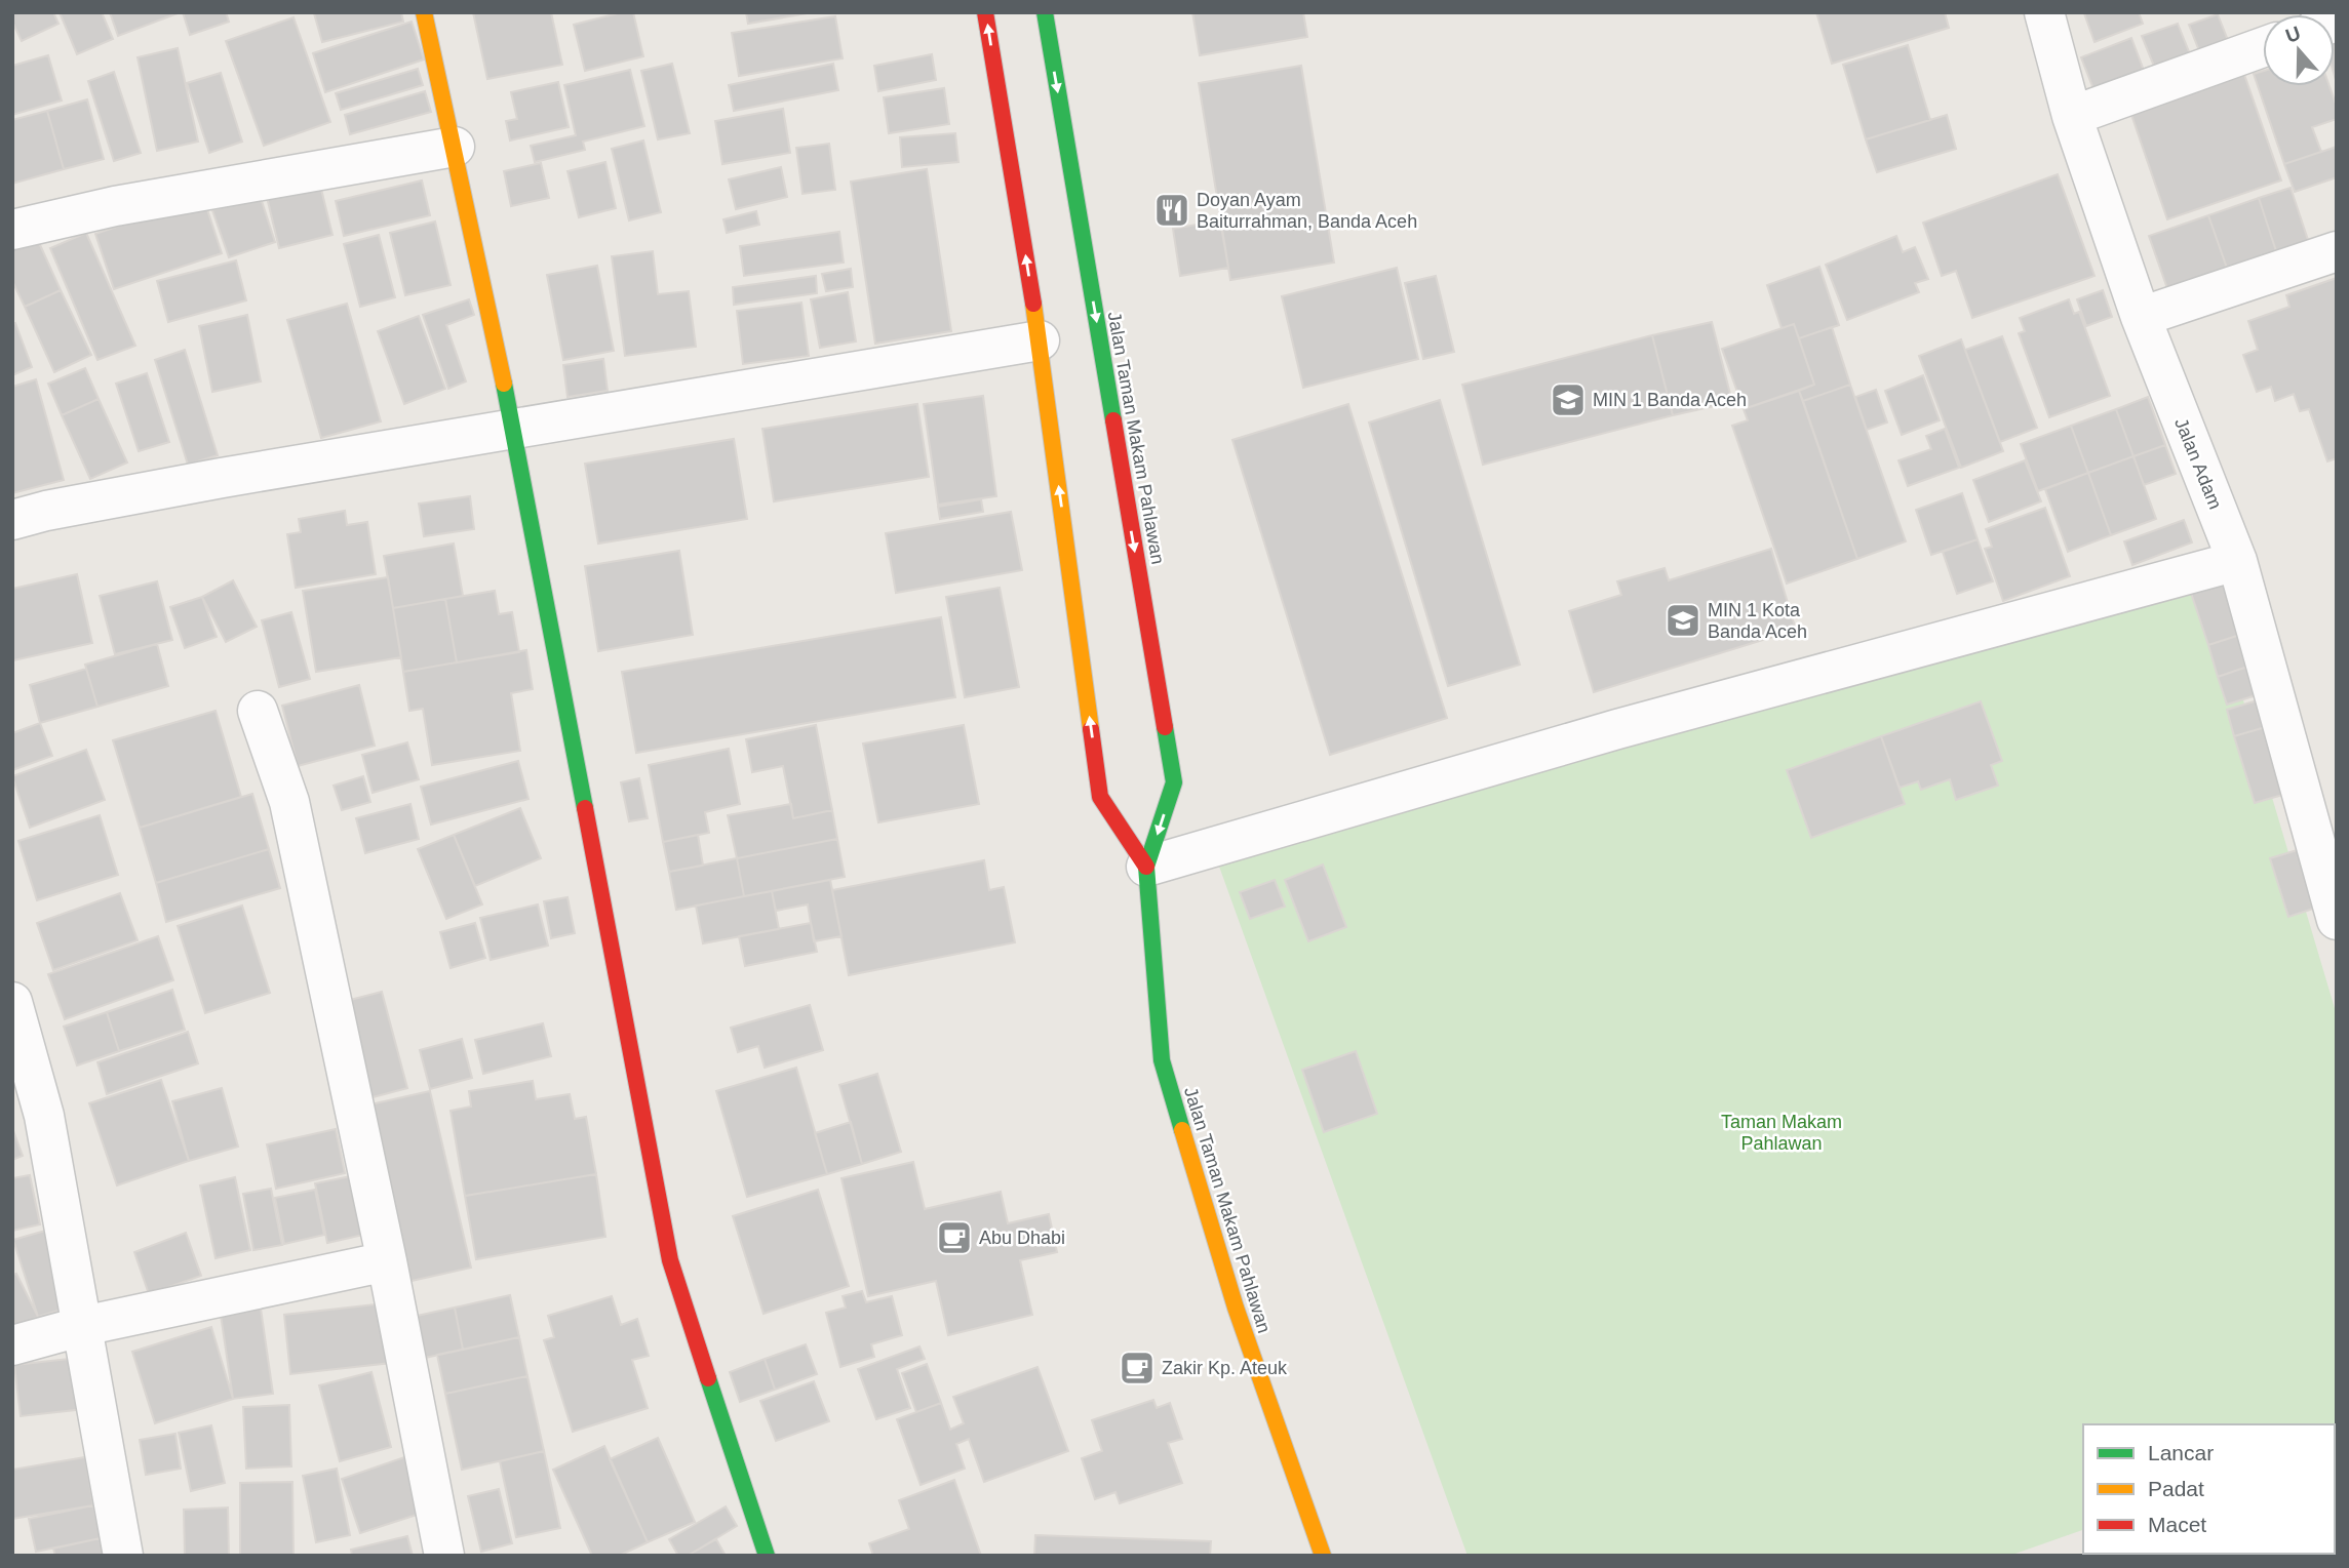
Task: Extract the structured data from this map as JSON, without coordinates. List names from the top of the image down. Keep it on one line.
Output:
{"streets":{"street":["Jalan Taman Makam Pahlawan","Jalan Adam"]},"parks":["Taman Makam Pahlawan"],"places":{"restaurant":["Doyan Ayam Baiturrahman, Banda Aceh"],"school or university":["MIN 1 Banda Aceh","MIN 1 Kota Banda Aceh"],"cafe":["Abu Dhabi","Zakir Kp. Ateuk"]},"legend":["Lancar","Padat","Macet"],"north":"top"}
